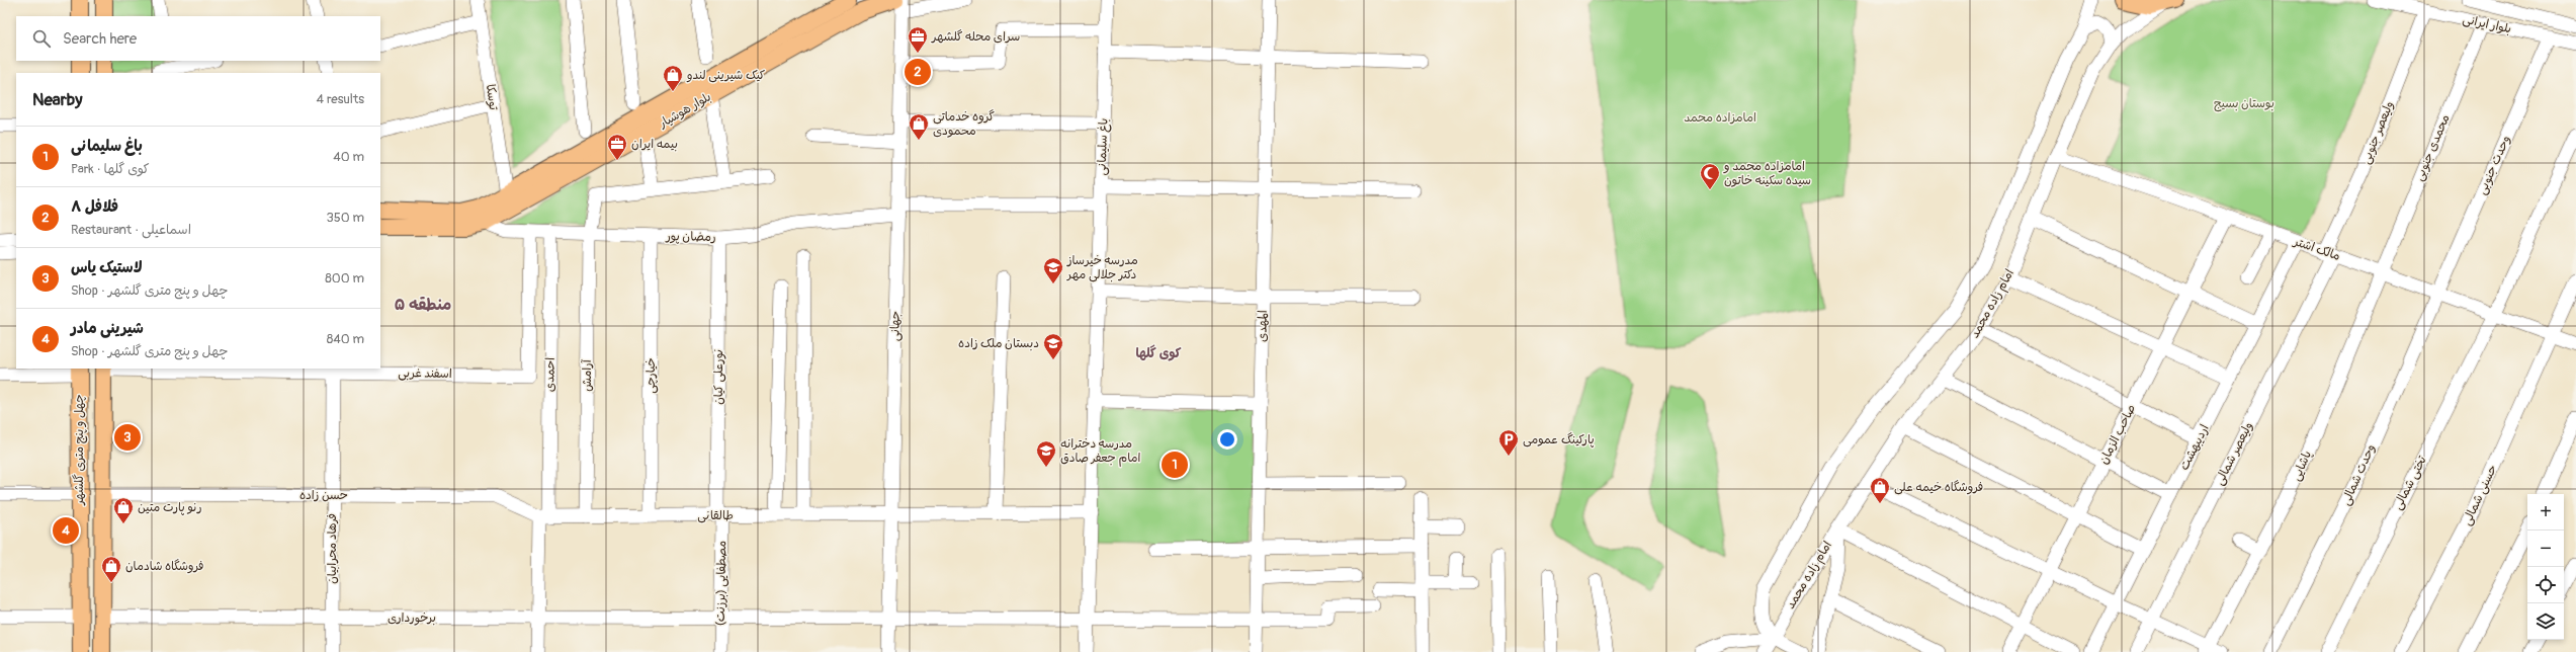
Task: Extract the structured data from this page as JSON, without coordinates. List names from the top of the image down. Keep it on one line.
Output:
{"streets":{"main road":["بلوار هوشیار","چهل و پنج متری گلشهر"],"street":["بلوار ایرانی","توسکا","ولیعصر جنوبی","باغ سلیمانی","محمدی جنوبی","وحدت جنوبی","رمضان پور","مالک اشتر","امام زاده محمد","جهانی","المهدی","اسفند غربی","احمدی","آرامش","خیارچی","نورعلی کیان","صاحب الزمان","اردیبهشت","ولیعصر شمالی","پاشایی","وحدت شمالی","تختی شمالی","حسن زاده","حسنی شمالی","طالقانی","فرهاد محرابیان","مصطفایی (برزنت)","برخورداری"]},"crossings":[["بلوار ایرانی","ولیعصر جنوبی"],["بلوار ایرانی","محمدی جنوبی"],["بلوار ایرانی","وحدت جنوبی"],["توسکا","بلوار هوشیار"],["بلوار هوشیار","رمضان پور"],["بلوار هوشیار","جهانی"],["ولیعصر جنوبی","مالک اشتر"],["ولیعصر جنوبی","ولیعصر شمالی"],["باغ سلیمانی","رمضان پور"],["باغ سلیمانی","طالقانی"],["باغ سلیمانی","برخورداری"],["محمدی جنوبی","مالک اشتر"],["محمدی جنوبی","پاشایی"],["وحدت جنوبی","مالک اشتر"],["وحدت جنوبی","وحدت شمالی"],["رمضان پور","جهانی"],["رمضان پور","اسفند غربی"],["رمضان پور","احمدی"],["رمضان پور","آرامش"],["رمضان پور","خیارچی"],["رمضان پور","نورعلی کیان"],["مالک اشتر","امام زاده محمد"],["مالک اشتر","صاحب الزمان"],["مالک اشتر","اردیبهشت"],["مالک اشتر","ولیعصر شمالی"],["مالک اشتر","پاشایی"],["مالک اشتر","وحدت شمالی"],["مالک اشتر","تختی شمالی"],["مالک اشتر","حسنی شمالی"],["جهانی","طالقانی"],["جهانی","برخورداری"],["المهدی","برخورداری"],["اسفند غربی","چهل و پنج متری گلشهر"],["اسفند غربی","فرهاد محرابیان"],["احمدی","حسن زاده"],["احمدی","طالقانی"],["احمدی","برخورداری"],["آرامش","طالقانی"],["خیارچی","طالقانی"],["نورعلی کیان","طالقانی"],["نورعلی کیان","مصطفایی (برزنت)"],["چهل و پنج متری گلشهر","حسن زاده"],["چهل و پنج متری گلشهر","برخورداری"],["حسن زاده","طالقانی"],["حسن زاده","فرهاد محرابیان"],["طالقانی","مصطفایی (برزنت)"],["فرهاد محرابیان","برخورداری"],["مصطفایی (برزنت)","برخورداری"]],"districts":["منطقه ۵","کوی گلها"],"parks":["بوستان بسیج","امامزاده محمد"],"places":{"office":["سرای محله گلشهر","بیمه ایران"],"shop":["کیک شیرینی لندو","گروه خدماتی محمودی","فروشگاه خیمه علی","رنو پارت متین","فروشگاه شادمان"],"mosque":["امامزاده محمد و سیده سکینه خاتون"],"school or university":["مدرسه خیرساز دکتر جلالی مهر","دبستان ملک زاده","مدرسه دخترانه امام جعفر صادق"],"parking":["پارکینگ عمومی"]},"page":{"search":"Search here","pins":["2","3","1","4"],"heading":["Nearby","4 results"],"list":[{"mark":"1","name":"باغ سلیمانی","note":"Park · کوی گلها","value":"40 m"},{"mark":"2","name":"فلافل ۸","note":"Restaurant · اسماعیلی","value":"350 m"},{"mark":"3","name":"لاستیک یاس","note":"Shop · چهل و پنج متری گلشهر","value":"800 m"},{"mark":"4","name":"شیرینی مادر","note":"Shop · چهل و پنج متری گلشهر","value":"840 m"}],"map_buttons":["+","−"]}}
